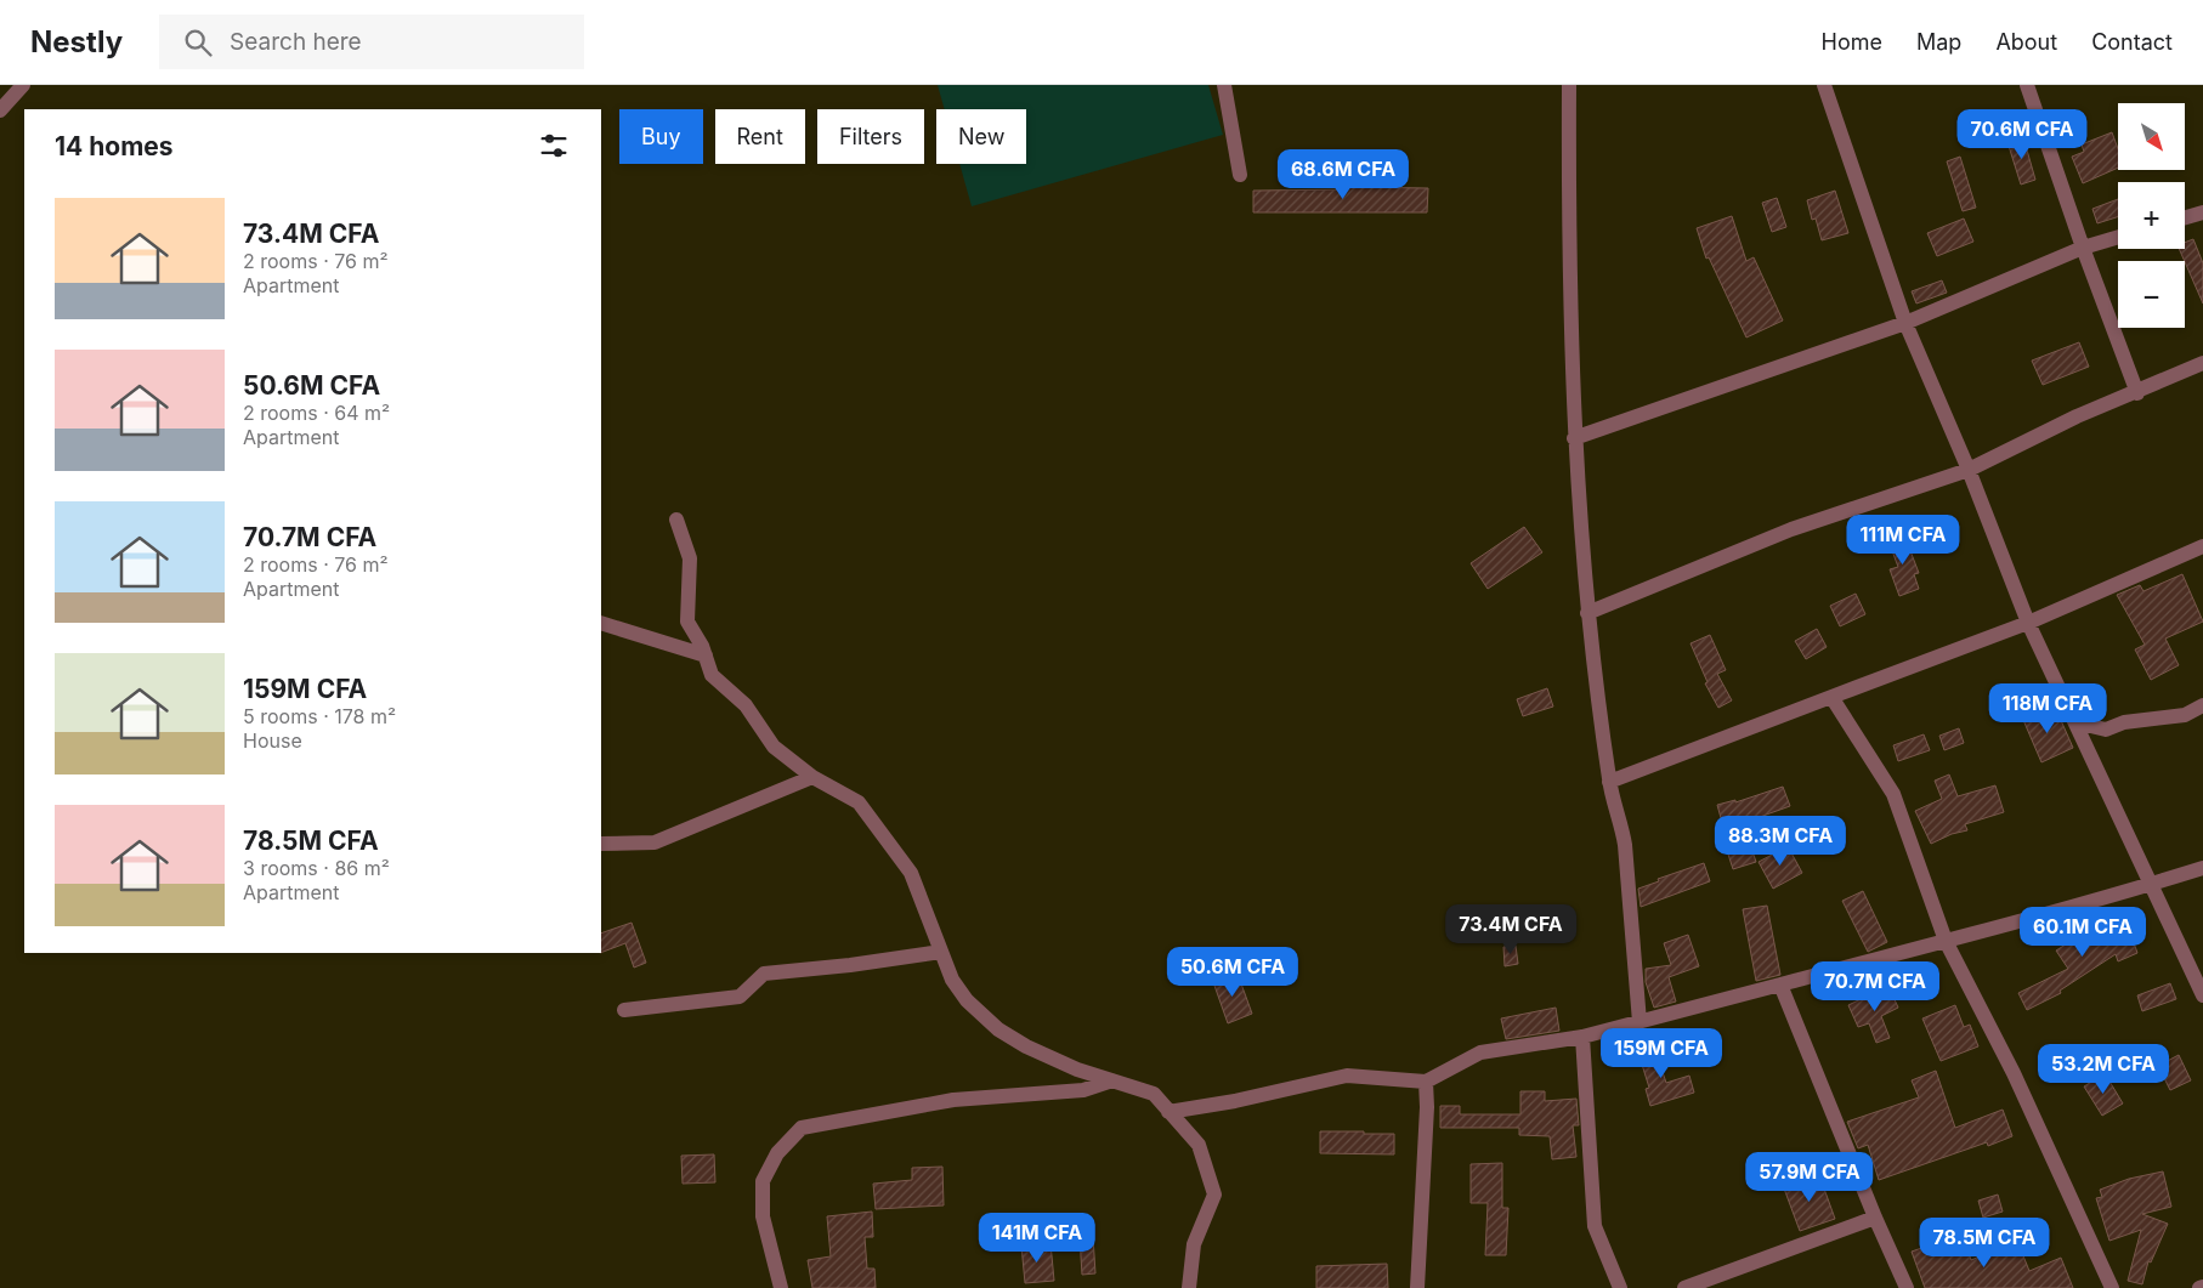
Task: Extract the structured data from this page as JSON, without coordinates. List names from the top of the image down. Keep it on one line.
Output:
{"north":"bottom right","page":{"header":"Nestly","search":"Search here","nav":["Home","Map","About","Contact"],"map_buttons":["+","−"],"price":["70.6M CFA","68.6M CFA","111M CFA","118M CFA","88.3M CFA","73.4M CFA","60.1M CFA","50.6M CFA","70.7M CFA","159M CFA","53.2M CFA","57.9M CFA","141M CFA","78.5M CFA"],"chip":["Buy","Rent","Filters","New"],"heading":"14 homes","list":[{"name":"73.4M CFA","note":"2 rooms · 76 m² · Apartment"},{"name":"50.6M CFA","note":"2 rooms · 64 m² · Apartment"},{"name":"70.7M CFA","note":"2 rooms · 76 m² · Apartment"},{"name":"159M CFA","note":"5 rooms · 178 m² · House"},{"name":"78.5M CFA","note":"3 rooms · 86 m² · Apartment"}]}}
